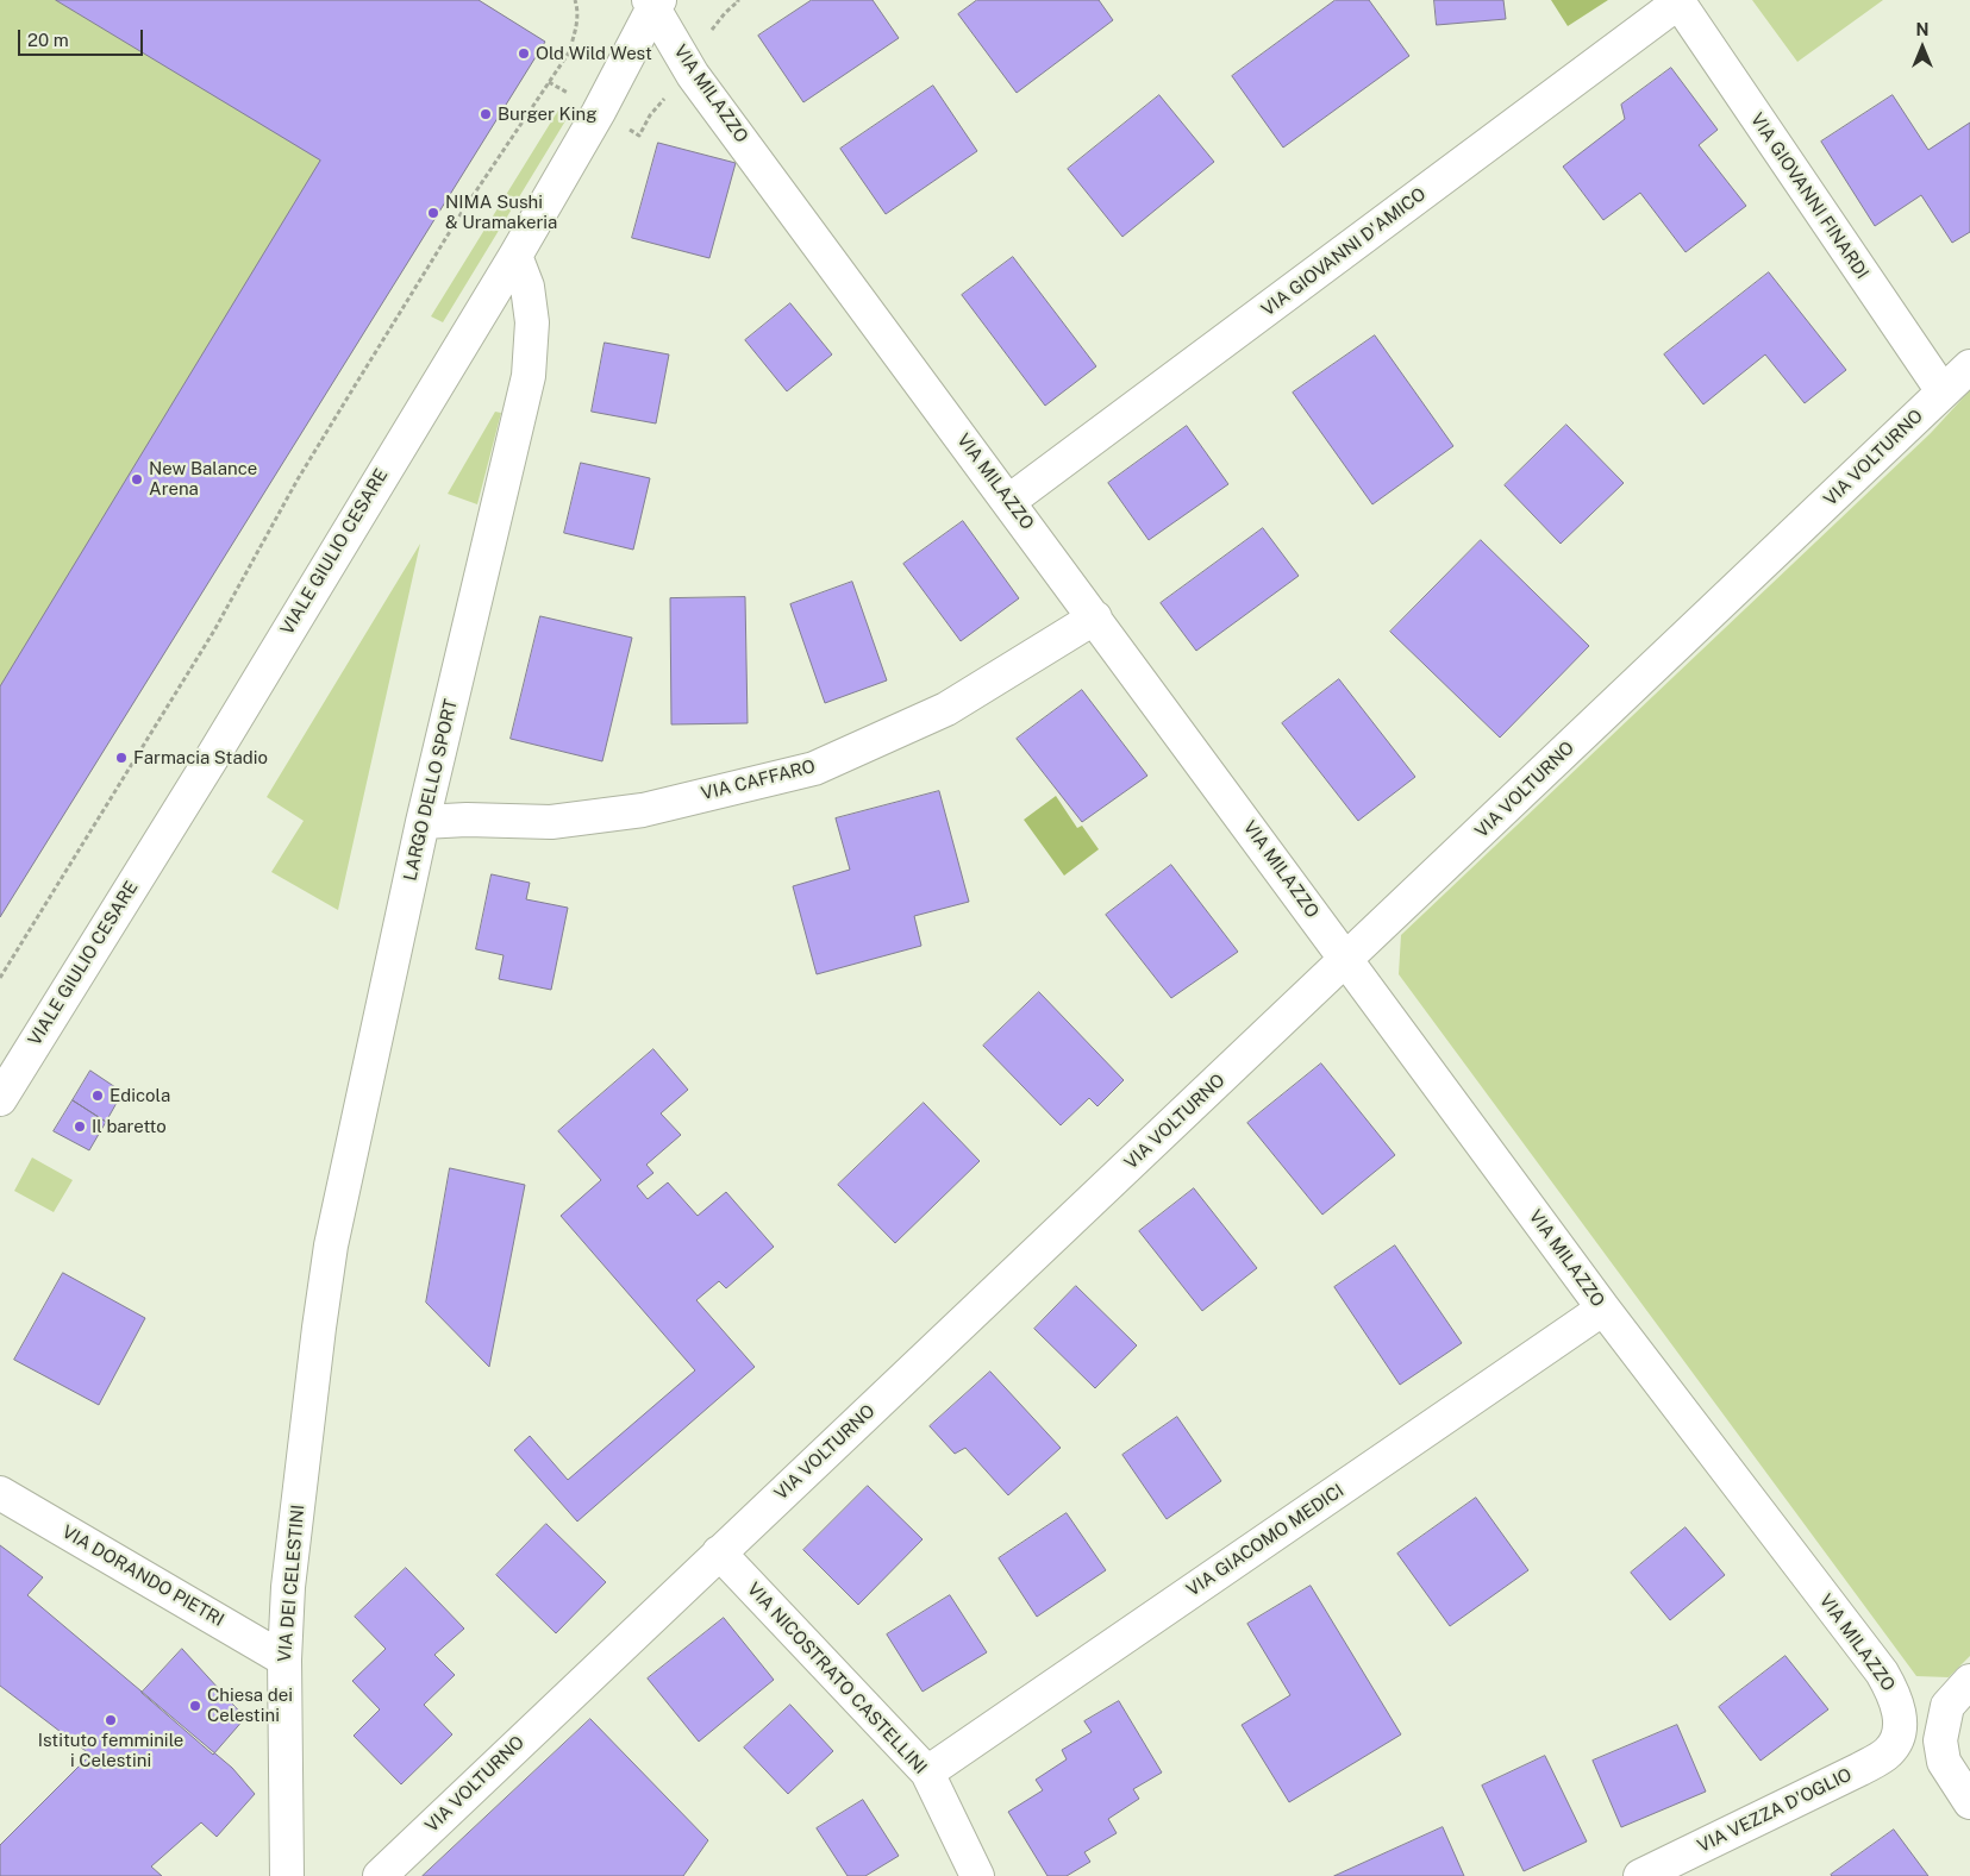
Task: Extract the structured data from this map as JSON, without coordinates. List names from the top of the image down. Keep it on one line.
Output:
{"streets":{"street":["VIA MILAZZO","VIA GIOVANNI FINARDI","VIA GIOVANNI D'AMICO","VIA VOLTURNO","VIALE GIULIO CESARE","VIA CAFFARO","LARGO DELLO SPORT","VIA GIACOMO MEDICI","VIA DORANDO PIETRI","VIA DEI CELESTINI","VIA NICOSTRATO CASTELLINI","VIA VEZZA D'OGLIO"]},"crossings":[["VIA MILAZZO","VIA GIOVANNI D'AMICO"],["VIA MILAZZO","VIA VOLTURNO"],["VIA MILAZZO","VIALE GIULIO CESARE"],["VIA MILAZZO","VIA CAFFARO"],["VIA MILAZZO","VIA GIACOMO MEDICI"],["VIA MILAZZO","VIA VEZZA D'OGLIO"],["VIA GIOVANNI FINARDI","VIA GIOVANNI D'AMICO"],["VIA GIOVANNI FINARDI","VIA VOLTURNO"],["VIA VOLTURNO","VIA NICOSTRATO CASTELLINI"],["VIALE GIULIO CESARE","LARGO DELLO SPORT"],["VIA CAFFARO","LARGO DELLO SPORT"],["LARGO DELLO SPORT","VIA DEI CELESTINI"],["VIA GIACOMO MEDICI","VIA NICOSTRATO CASTELLINI"],["VIA DORANDO PIETRI","VIA DEI CELESTINI"]],"places":["Old Wild West","Burger King","NIMA Sushi & Uramakeria","New Balance Arena","Farmacia Stadio","Edicola","Il baretto","Chiesa dei Celestini","Istituto femminile i Celestini"],"scale_bar":"20 m","north":"top"}
